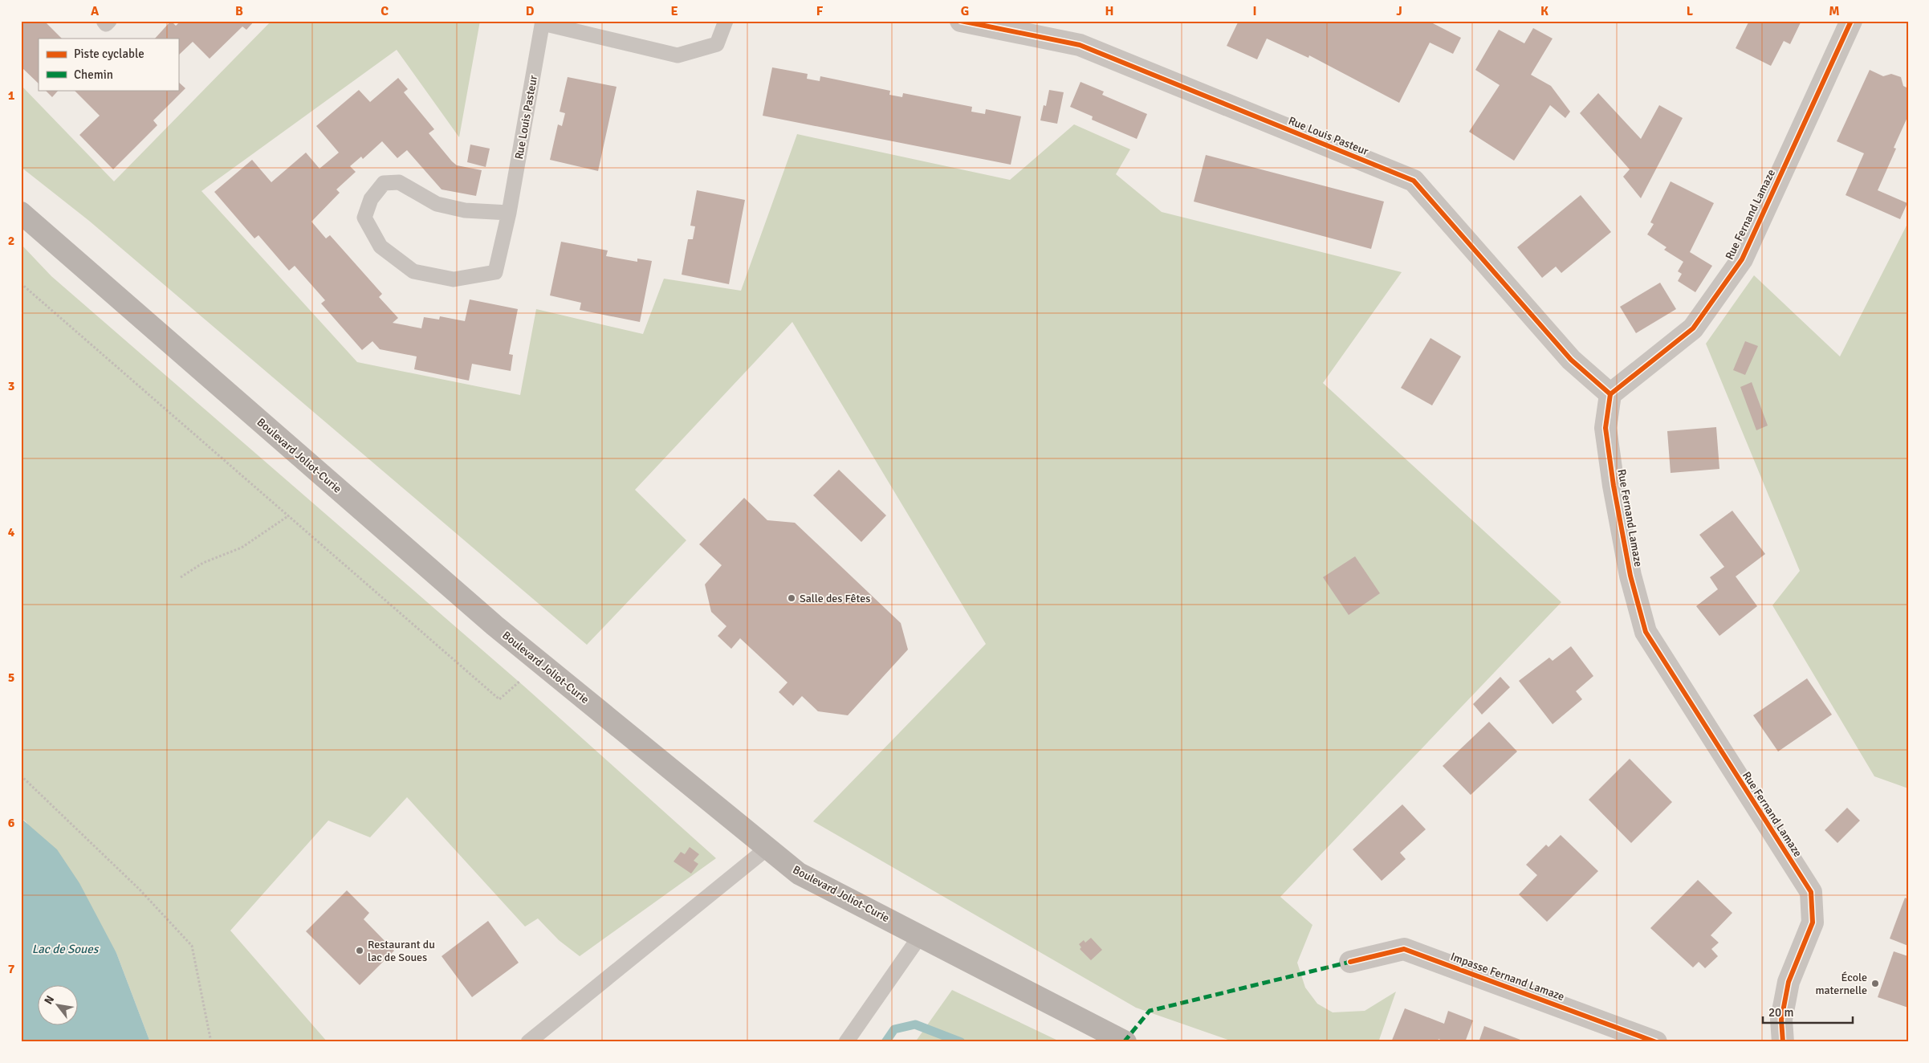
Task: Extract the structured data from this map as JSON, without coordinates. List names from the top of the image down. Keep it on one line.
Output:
{"streets":{"main road":["Boulevard Joliot-Curie"],"street":["Rue Louis Pasteur","Rue Fernand Lamaze","Impasse Fernand Lamaze"]},"crossings":[["Rue Louis Pasteur","Rue Fernand Lamaze"]],"water":["Lac de Soues"],"places":["Salle des Fêtes","Restaurant du lac de Soues","École maternelle"],"legend":["Piste cyclable","Chemin"],"scale_bar":"20 m","north":"top left","grid":{"columns":["A","B","C","D","E","F","G","H","I","J","K","L","M"],"rows":["1","2","3","4","5","6","7"]}}
